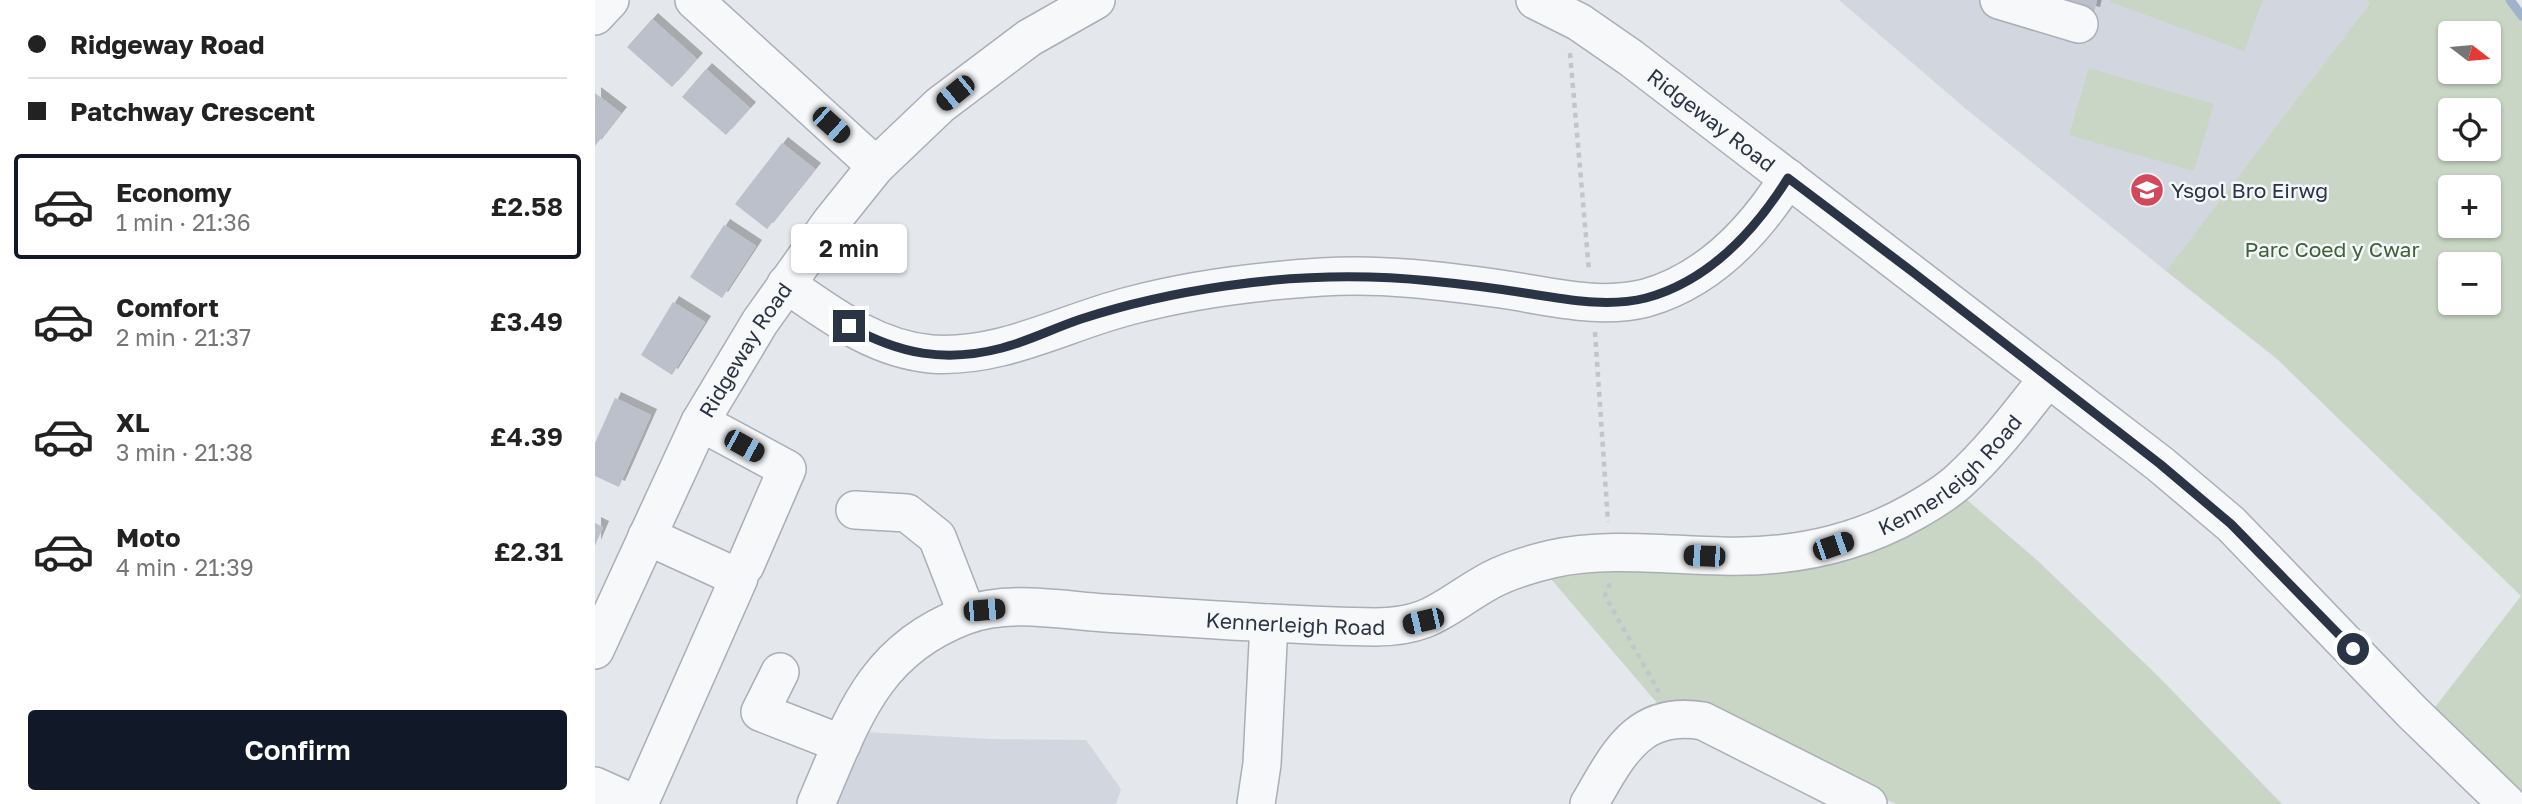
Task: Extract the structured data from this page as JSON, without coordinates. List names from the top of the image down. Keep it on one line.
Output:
{"streets":{"street":["Ridgeway Road","Kennerleigh Road"]},"crossings":[["Ridgeway Road","Kennerleigh Road"]],"parks":["Parc Coed y Cwar"],"places":{"school or university":["Ysgol Bro Eirwg"]},"north":"right","page":{"banner":["Ridgeway Road","Patchway Crescent"],"map_buttons":["+","−"],"list":[{"name":"Economy","note":"1 min · 21:36","value":"£2.58"},{"name":"Comfort","note":"2 min · 21:37","value":"£3.49"},{"name":"XL","note":"3 min · 21:38","value":"£4.39"},{"name":"Moto","note":"4 min · 21:39","value":"£2.31"}],"bubble":"2 min","buttons":"Confirm"}}
